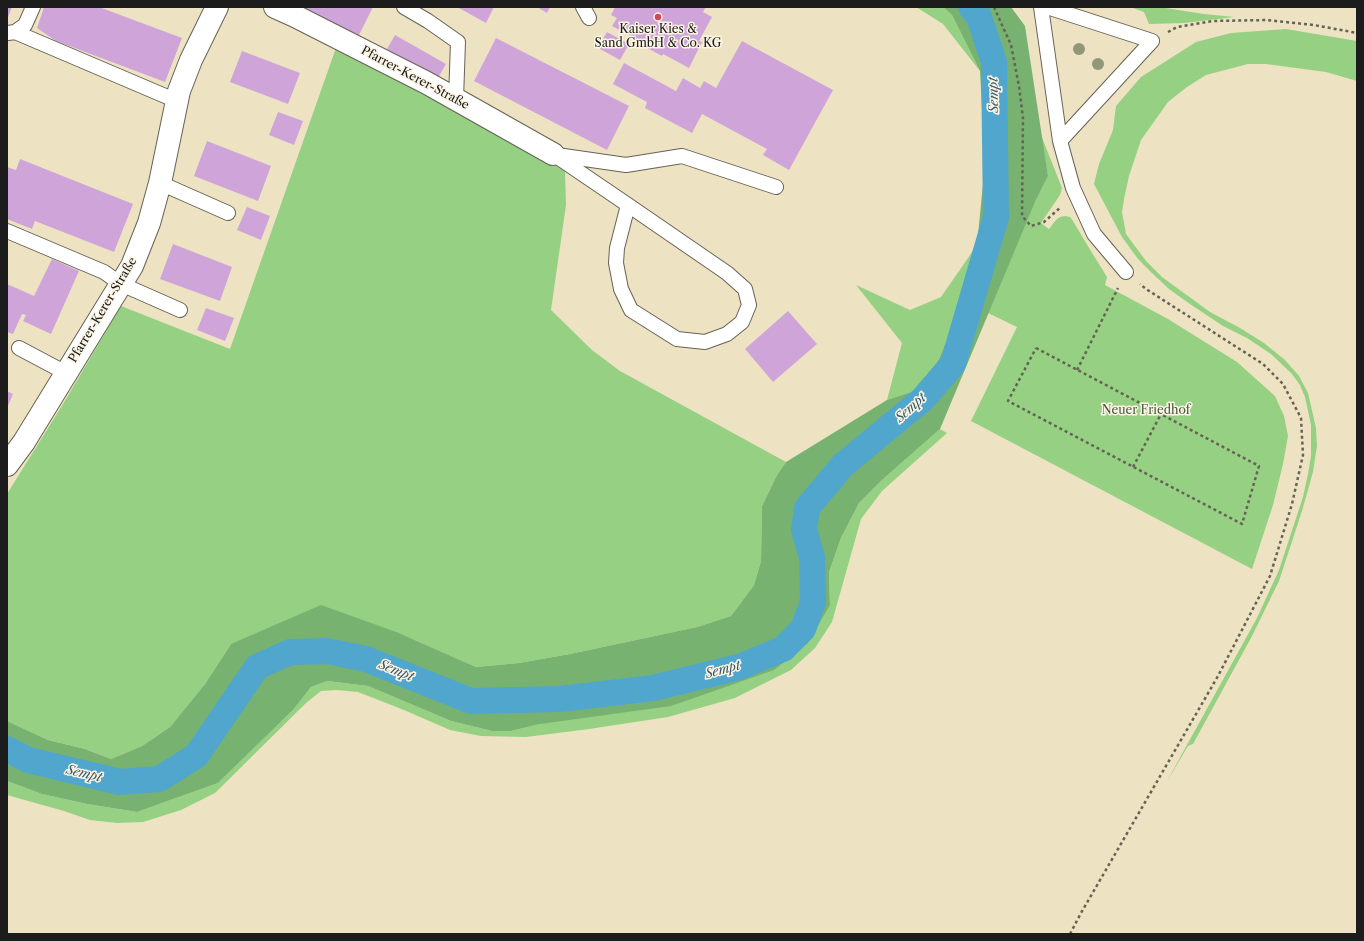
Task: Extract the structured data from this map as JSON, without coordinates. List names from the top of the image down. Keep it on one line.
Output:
{"streets":{"street":["Pfarrer-Kerer-Straße"]},"water":["Sempt"],"parks":["Neuer Friedhof"],"places":["Kaiser Kies & Sand GmbH & Co. KG"]}
